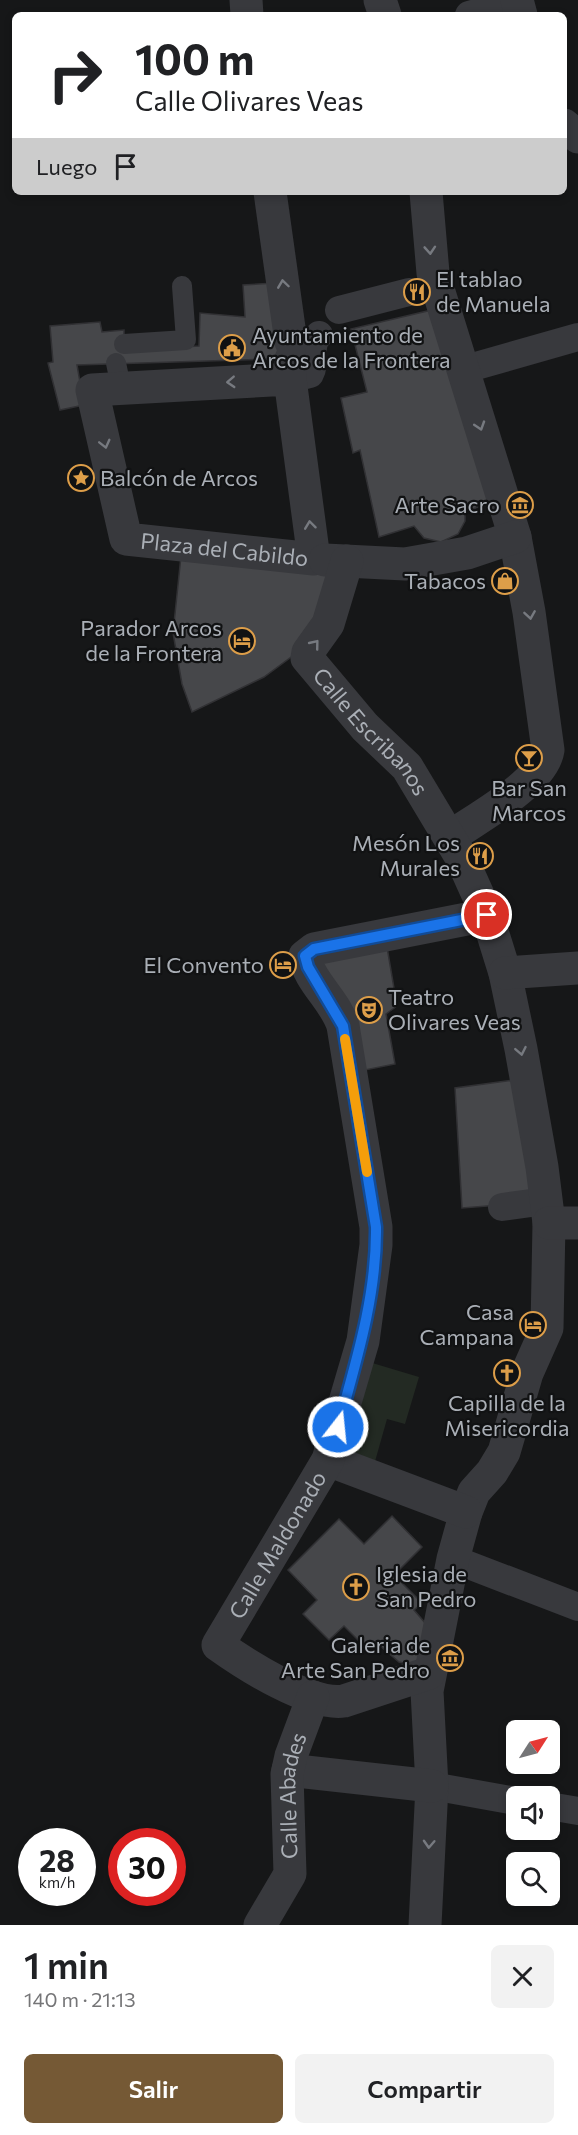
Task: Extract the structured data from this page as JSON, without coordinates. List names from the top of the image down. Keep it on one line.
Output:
{"streets":{"street":["Plaza del Cabildo","Calle Escribanos","Calle Maldonado","Calle Abades"]},"crossings":[["Calle Maldonado","Calle Abades"]],"one_way":["Calle Escribanos"],"places":{"restaurant":["El tablao de Manuela","Mesón Los Murales"],"public building":["Ayuntamiento de Arcos de la Frontera"],"place":["Balcón de Arcos"],"museum":["Arte Sacro","Galeria de Arte San Pedro"],"shop":["Tabacos"],"hotel":["Parador Arcos de la Frontera","El Convento","Casa Campana"],"bar":["Bar San Marcos"],"theatre":["Teatro Olivares Veas"],"church":["Capilla de la Misericordia","Iglesia de San Pedro"]},"north":"top right","page":{"turn":["100 m","Calle Olivares Veas"],"then":"Luego","speed":"28 km/h","limit":"30","heading":["1 min","140 m · 21:13"],"buttons":["Salir","Compartir"]}}
